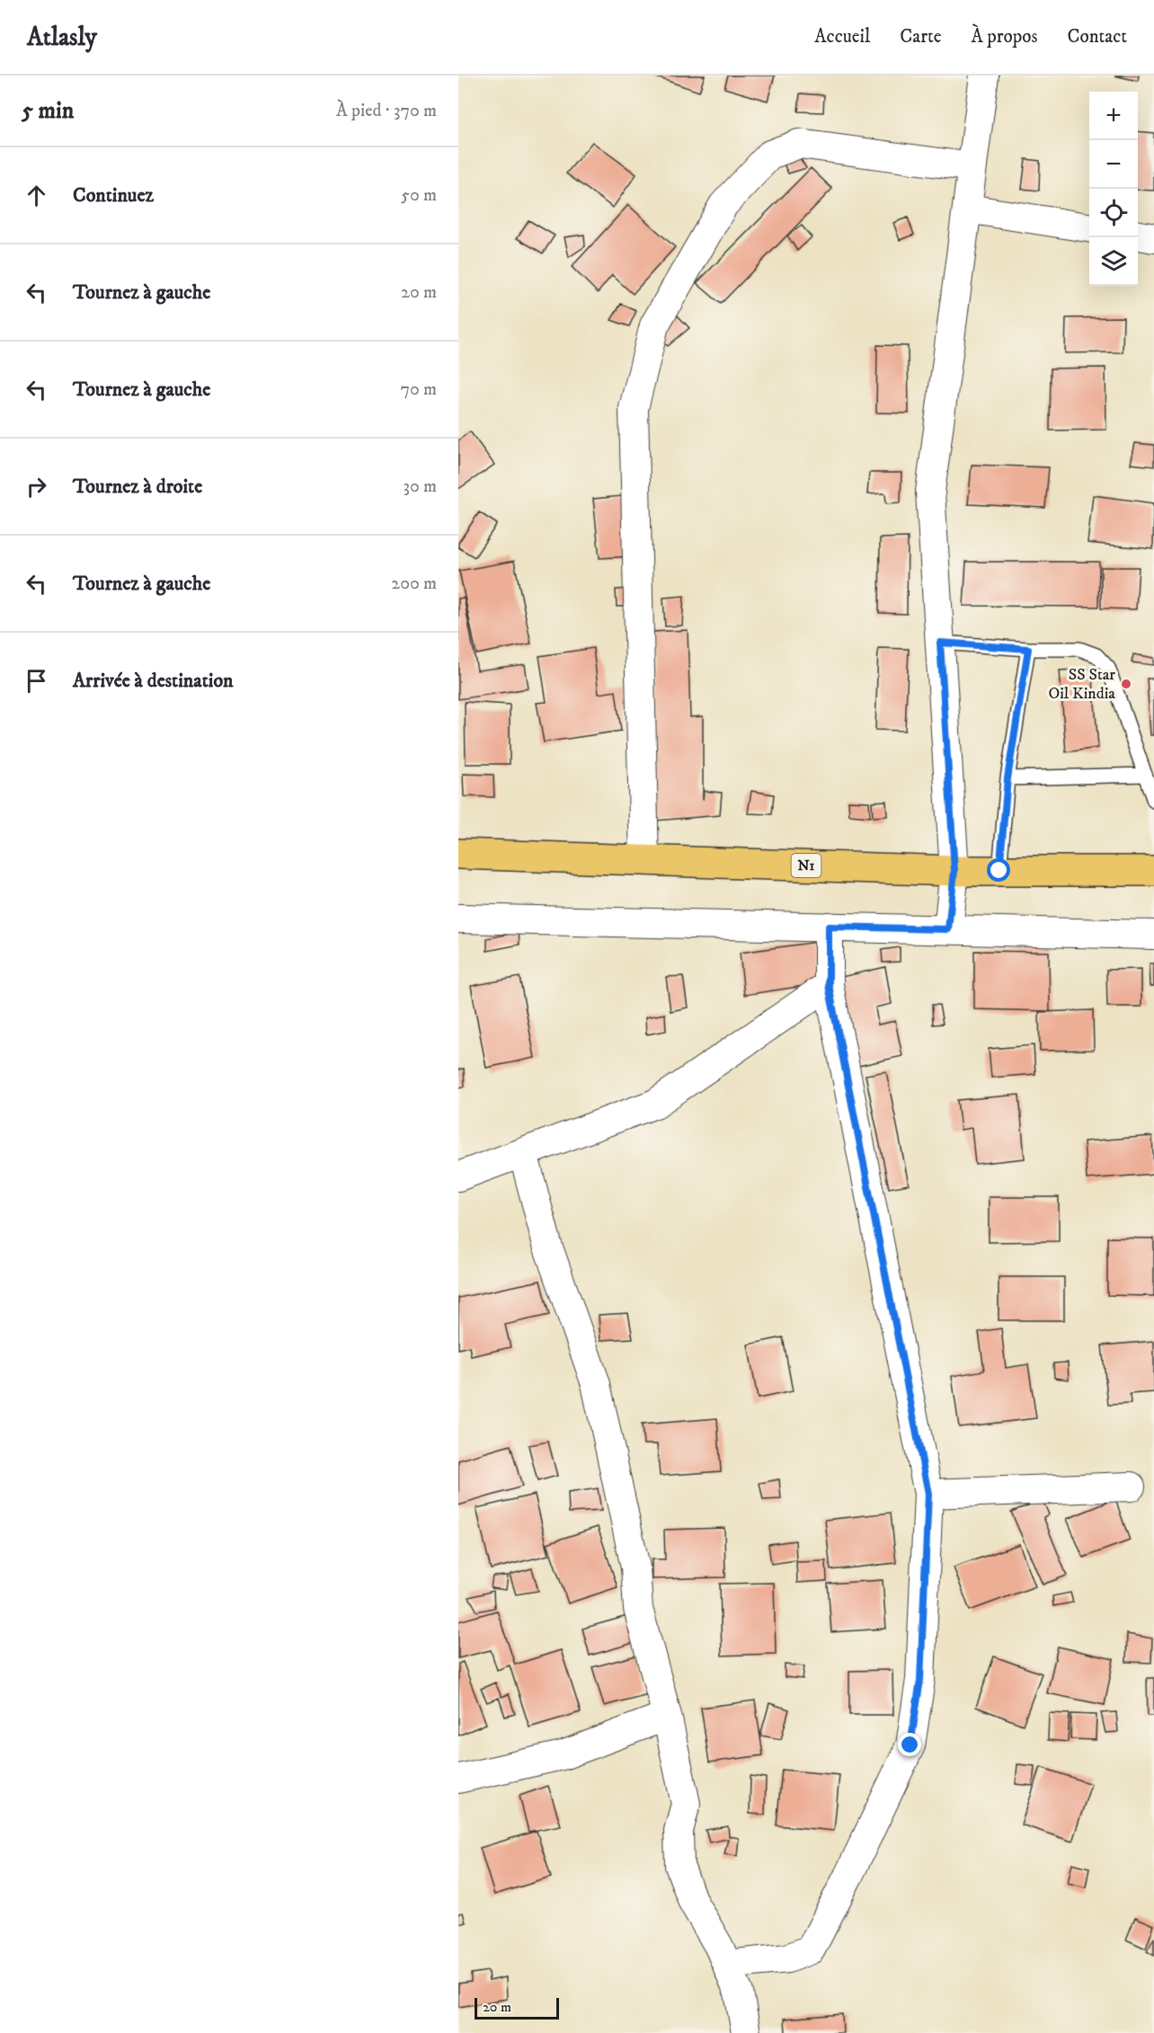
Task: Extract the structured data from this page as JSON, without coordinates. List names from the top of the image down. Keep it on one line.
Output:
{"streets":{"highway":["N1"]},"places":["SS Star Oil Kindia"],"scale_bar":"20 m","page":{"header":"Atlasly","nav":["Accueil","Carte","À propos","Contact"],"heading":["5 min","À pied · 370 m"],"map_buttons":["+","−"],"list":[["Continuez","50 m"],["Tournez à gauche","20 m"],["Tournez à gauche","70 m"],["Tournez à droite","30 m"],["Tournez à gauche","200 m"],"Arrivée à destination"],"scale":"20 m"}}
